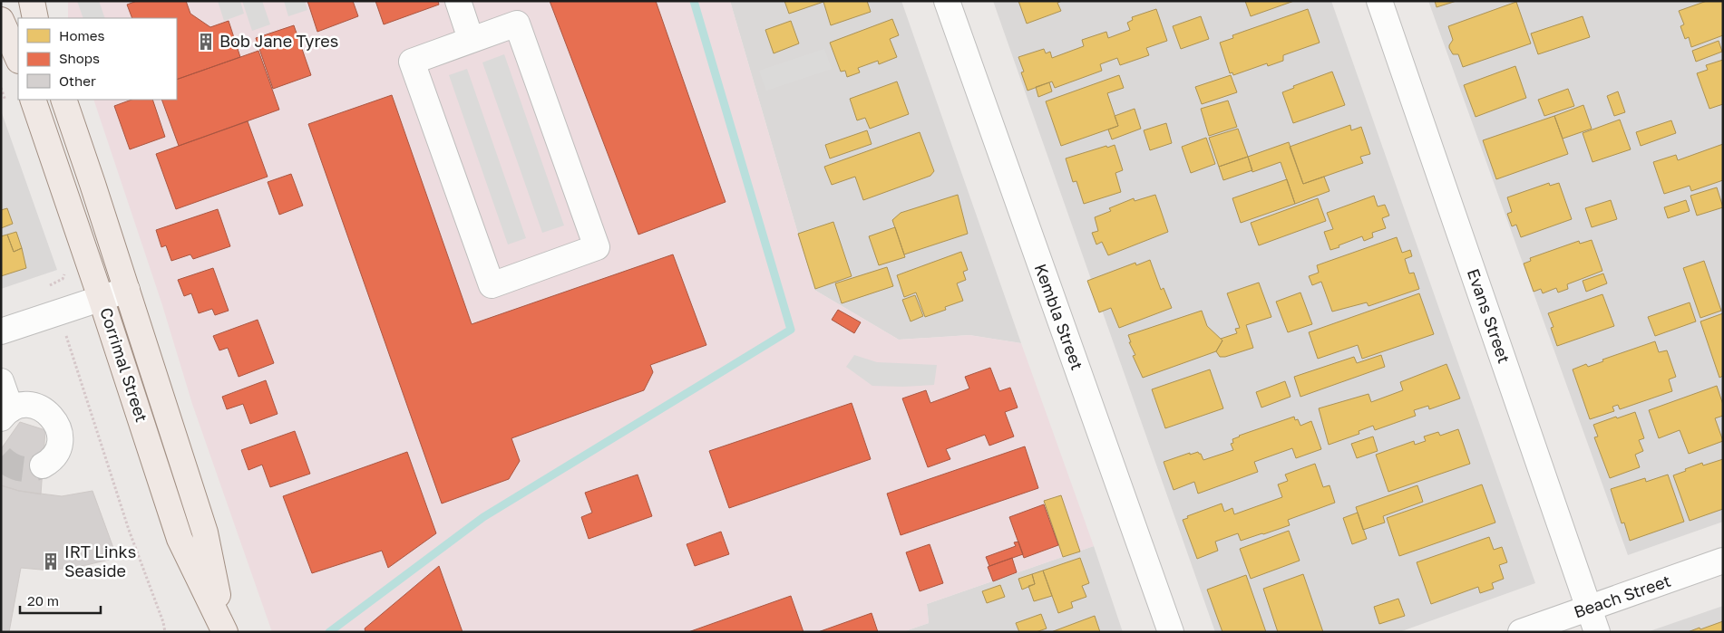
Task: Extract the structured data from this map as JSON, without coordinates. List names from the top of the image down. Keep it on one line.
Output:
{"streets":{"main road":["Corrimal Street"],"street":["Evans Street","Kembla Street","Beach Street"]},"crossings":[["Evans Street","Beach Street"]],"places":{"building":["Bob Jane Tyres","IRT Links Seaside"]},"legend":["Homes","Shops","Other"],"scale_bar":"20 m"}
